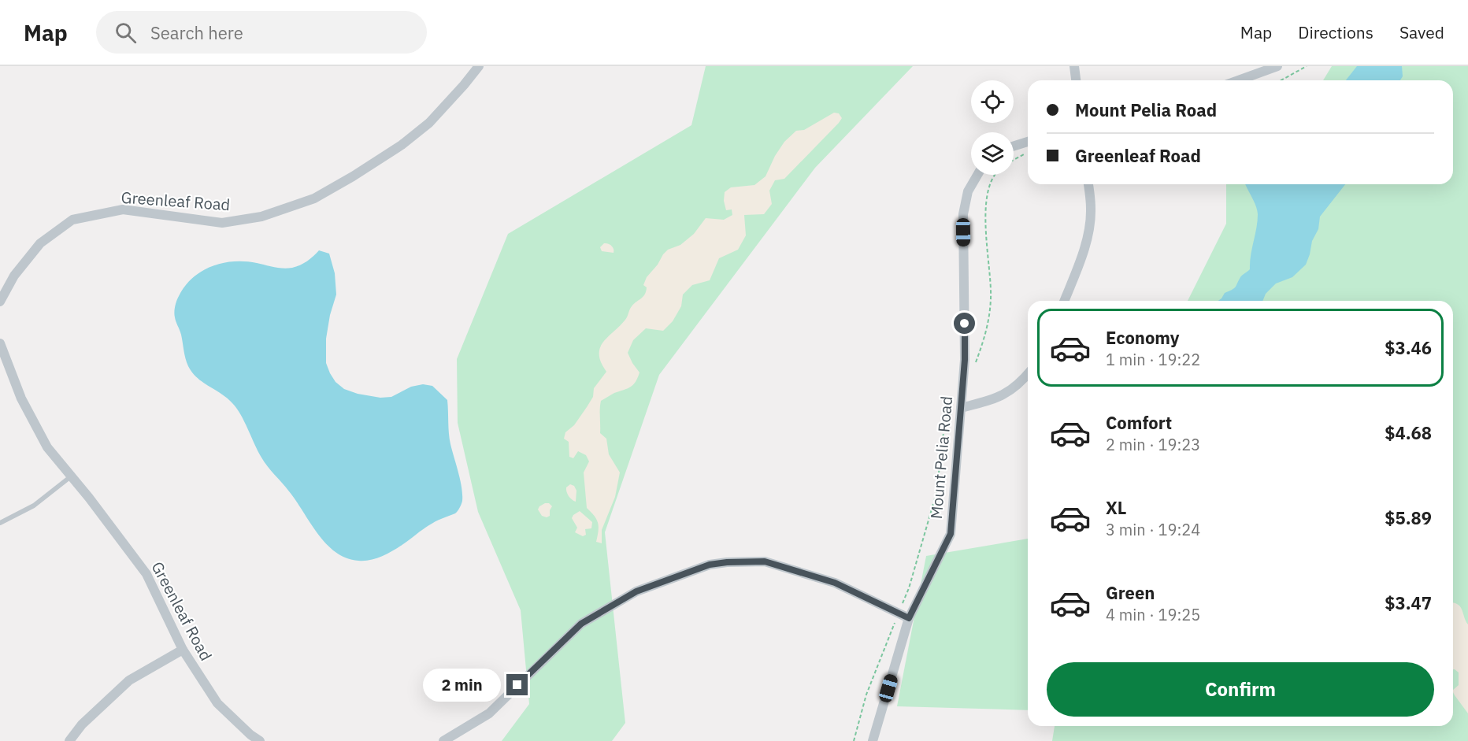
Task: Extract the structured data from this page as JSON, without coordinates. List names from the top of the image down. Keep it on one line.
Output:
{"streets":{"street":["Greenleaf Road","Mount Pelia Road"]},"page":{"header":"Map","search":"Search here","nav":["Map","Directions","Saved"],"banner":["Mount Pelia Road","Greenleaf Road"],"list":[{"name":"Economy","note":"1 min · 19:22","value":"$3.46"},{"name":"Comfort","note":"2 min · 19:23","value":"$4.68"},{"name":"XL","note":"3 min · 19:24","value":"$5.89"},{"name":"Green","note":"4 min · 19:25","value":"$3.47"}],"buttons":"Confirm","bubble":"2 min"}}
